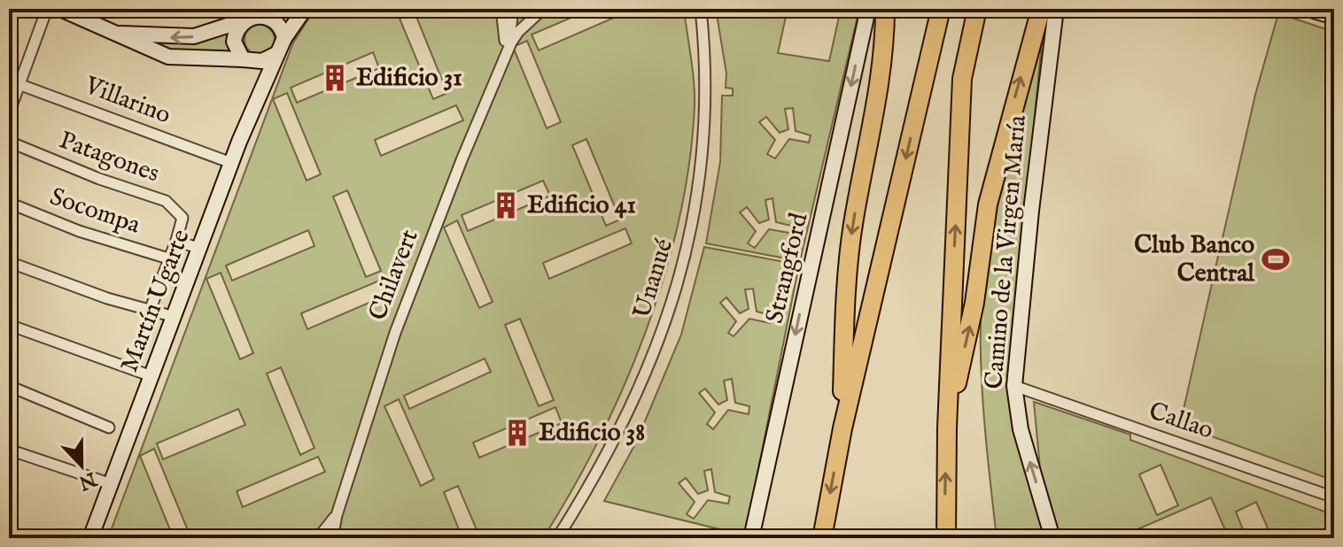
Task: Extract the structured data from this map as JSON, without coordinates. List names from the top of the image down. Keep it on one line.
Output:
{"streets":{"street":["Villarino","Patagones","Socompa","Camino de la Virgen María","Strangford","Chilavert","Unanué","Martín Ugarte","Callao"]},"crossings":[["Villarino","Martín Ugarte"],["Camino de la Virgen María","Callao"]],"one_way":["Strangford"],"places":{"building":["Edificio 31","Edificio 41","Edificio 38"],"sports":["Club Banco Central"]},"north":"bottom"}
